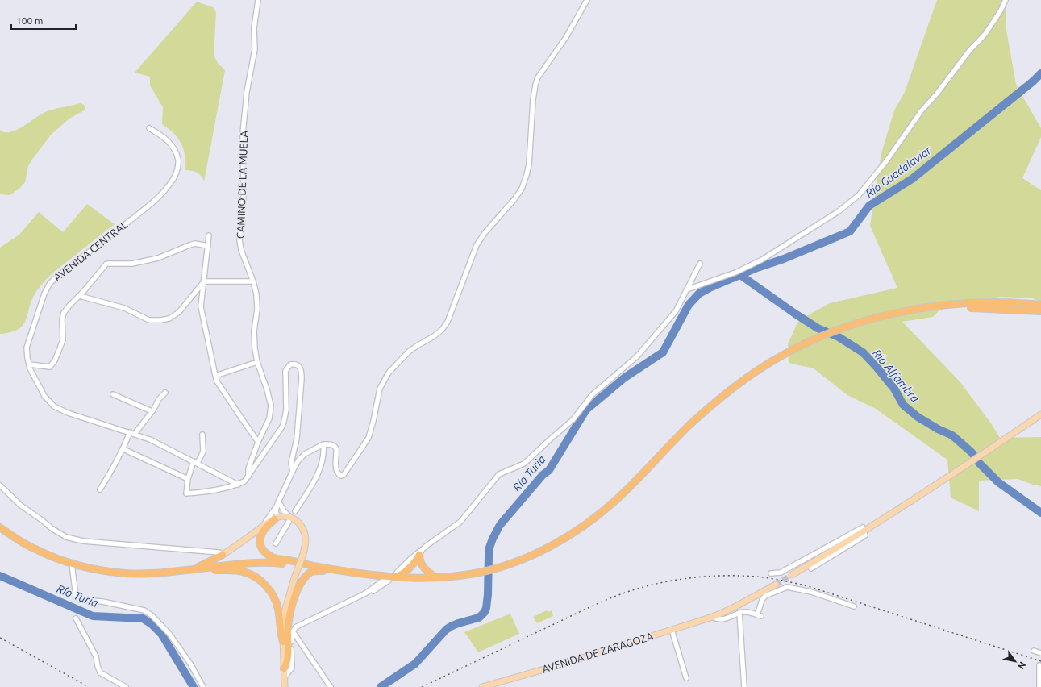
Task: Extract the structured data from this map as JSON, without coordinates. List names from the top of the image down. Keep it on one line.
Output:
{"streets":{"main road":["AVENIDA DE ZARAGOZA"],"street":["CAMINO DE LA MUELA","AVENIDA CENTRAL"]},"water":["Río Guadalaviar","Río Alfambra","Río Turia"],"scale_bar":"100 m","north":"bottom right"}
